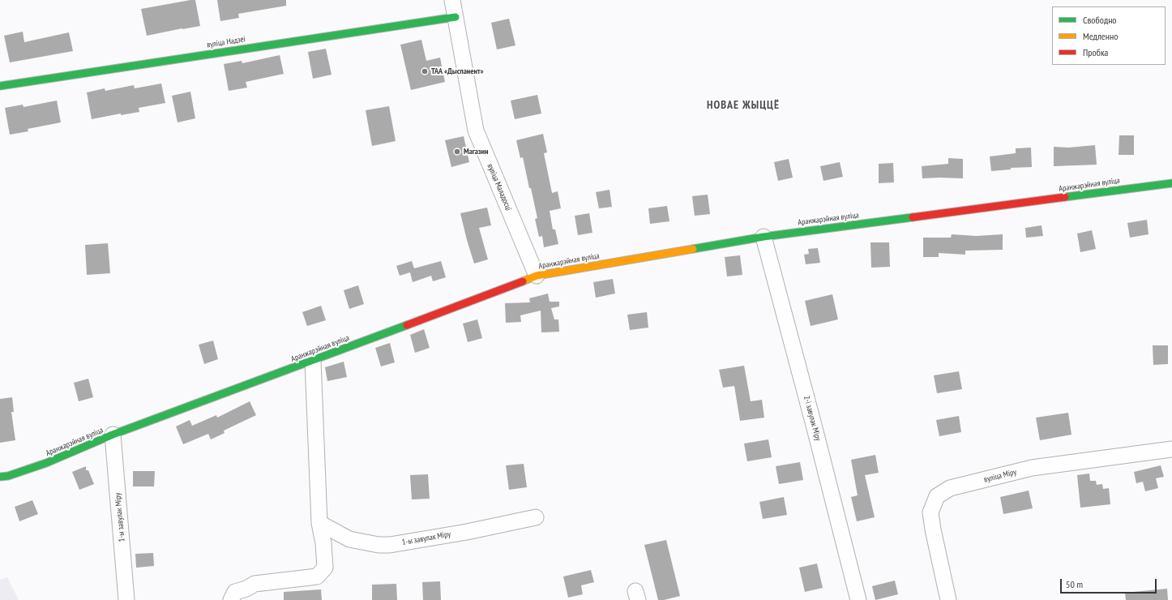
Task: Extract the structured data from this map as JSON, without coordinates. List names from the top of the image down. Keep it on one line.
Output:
{"streets":{"street":["вуліца Надзеі","Аранжарэйная вуліца","вуліца Маладосці","2-і завулак Міру","вуліца Міру","1-ы завулак Міру"]},"crossings":[["вуліца Надзеі","вуліца Маладосці"],["Аранжарэйная вуліца","вуліца Маладосці"],["Аранжарэйная вуліца","2-і завулак Міру"],["Аранжарэйная вуліца","1-ы завулак Міру"]],"districts":["НОВАЕ ЖЫЦЦЁ"],"places":["ТАА «Дыспанент»","Магазин"],"legend":["Свободно","Медленно","Пробка"],"scale_bar":"50 m"}
